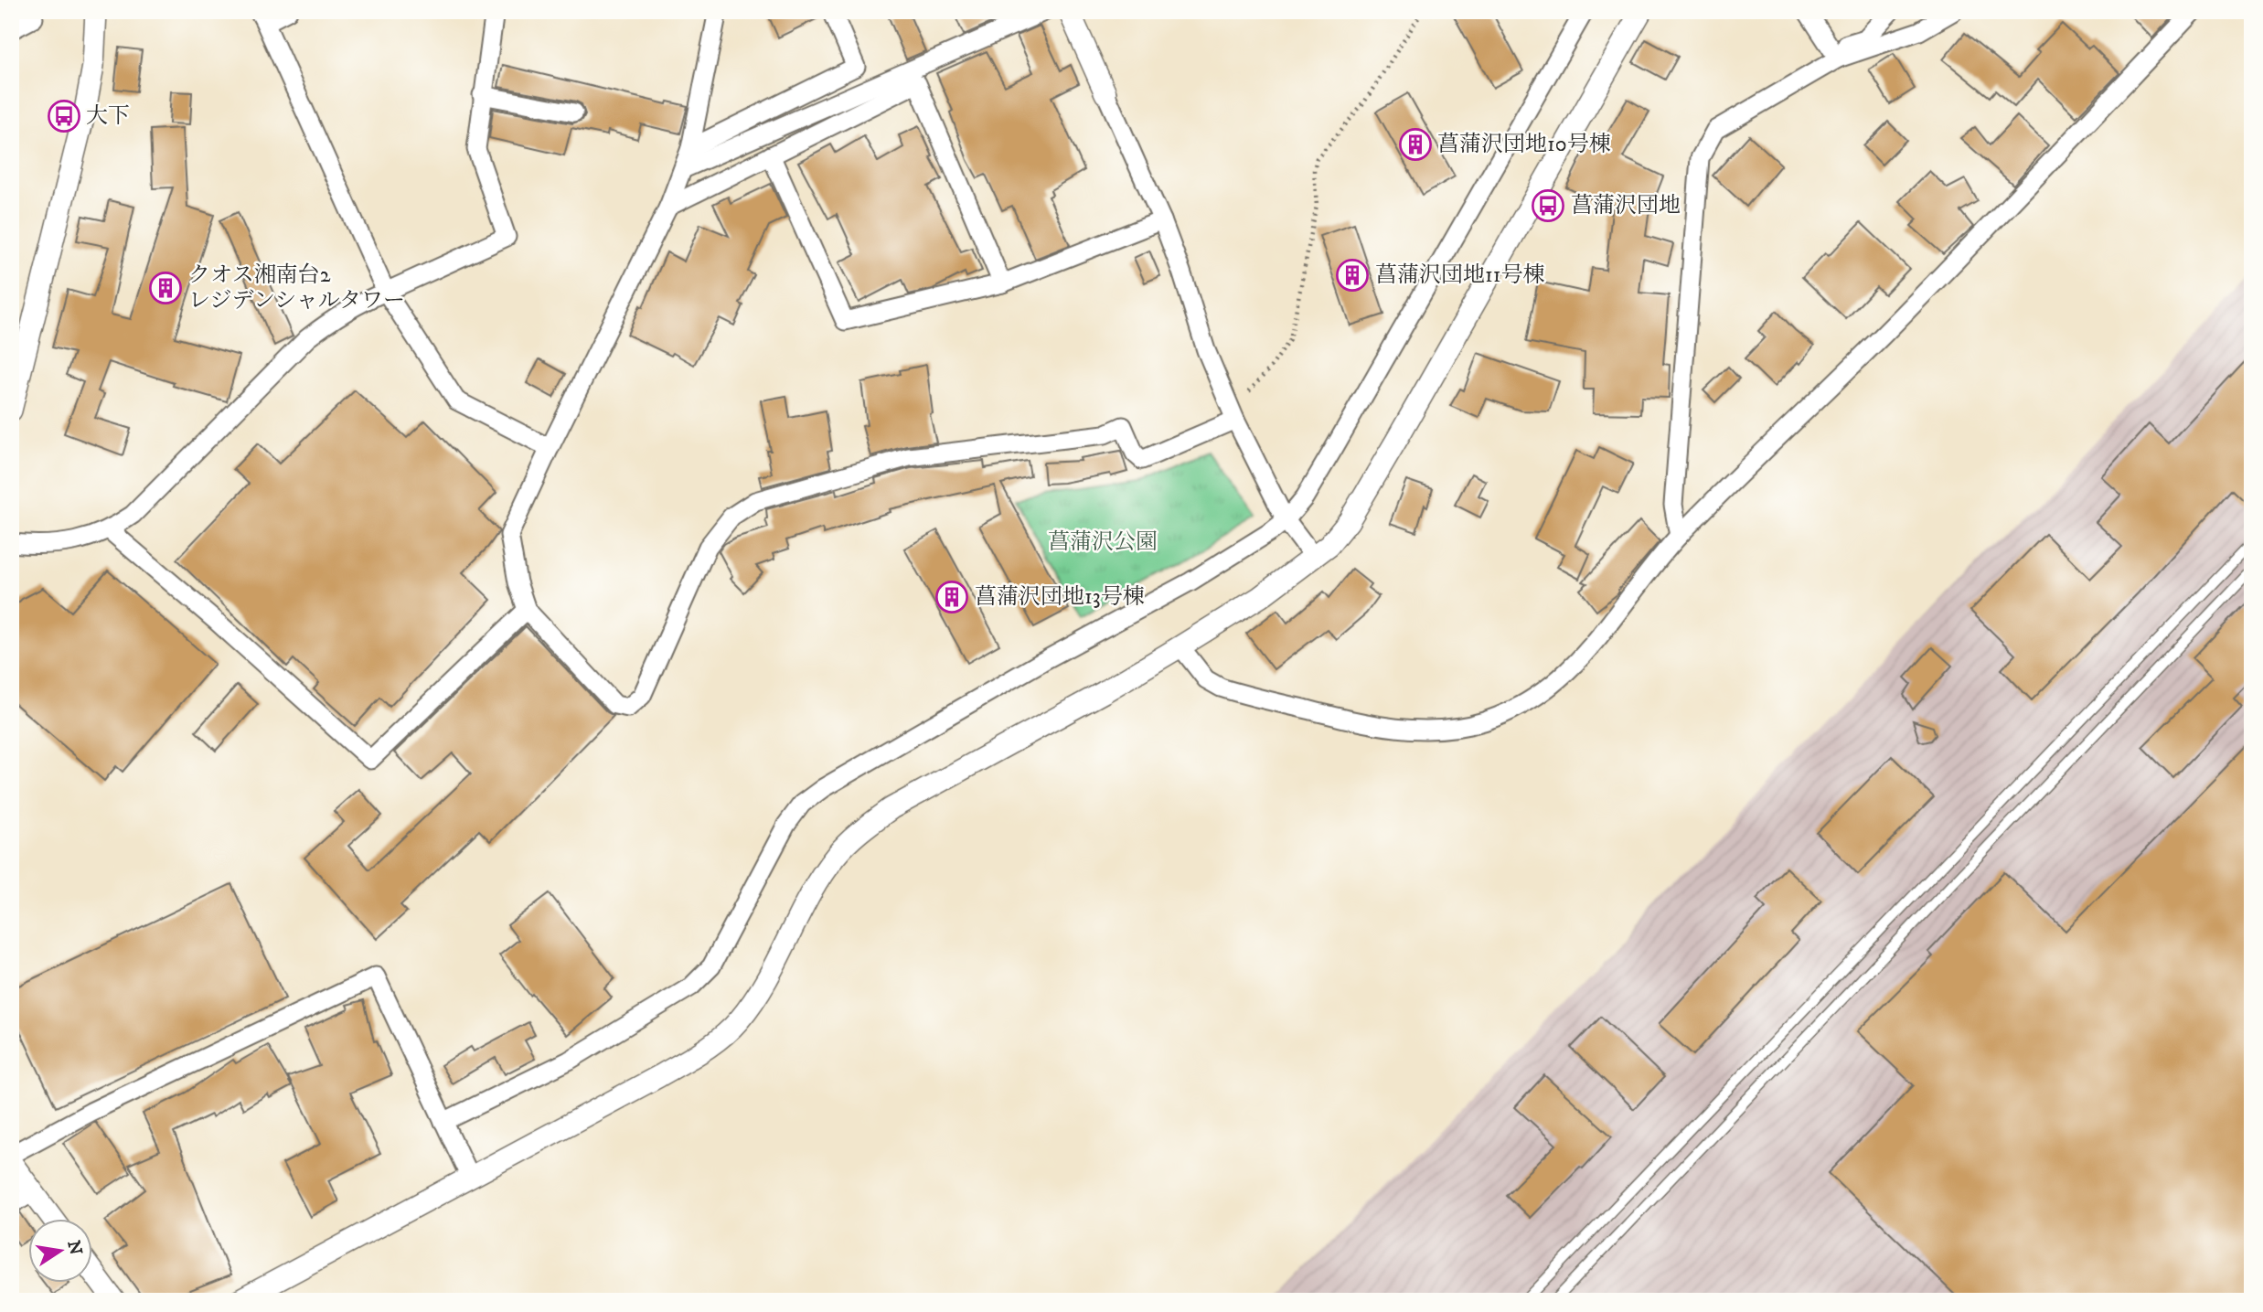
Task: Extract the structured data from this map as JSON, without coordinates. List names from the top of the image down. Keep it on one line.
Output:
{"parks":["菖蒲沢公園"],"places":{"bus stop":["大下","菖蒲沢団地"],"building":["菖蒲沢団地10号棟","菖蒲沢団地11号棟","クオス湘南台2 レジデンシャルタワー","菖蒲沢団地13号棟"]},"north":"right"}
